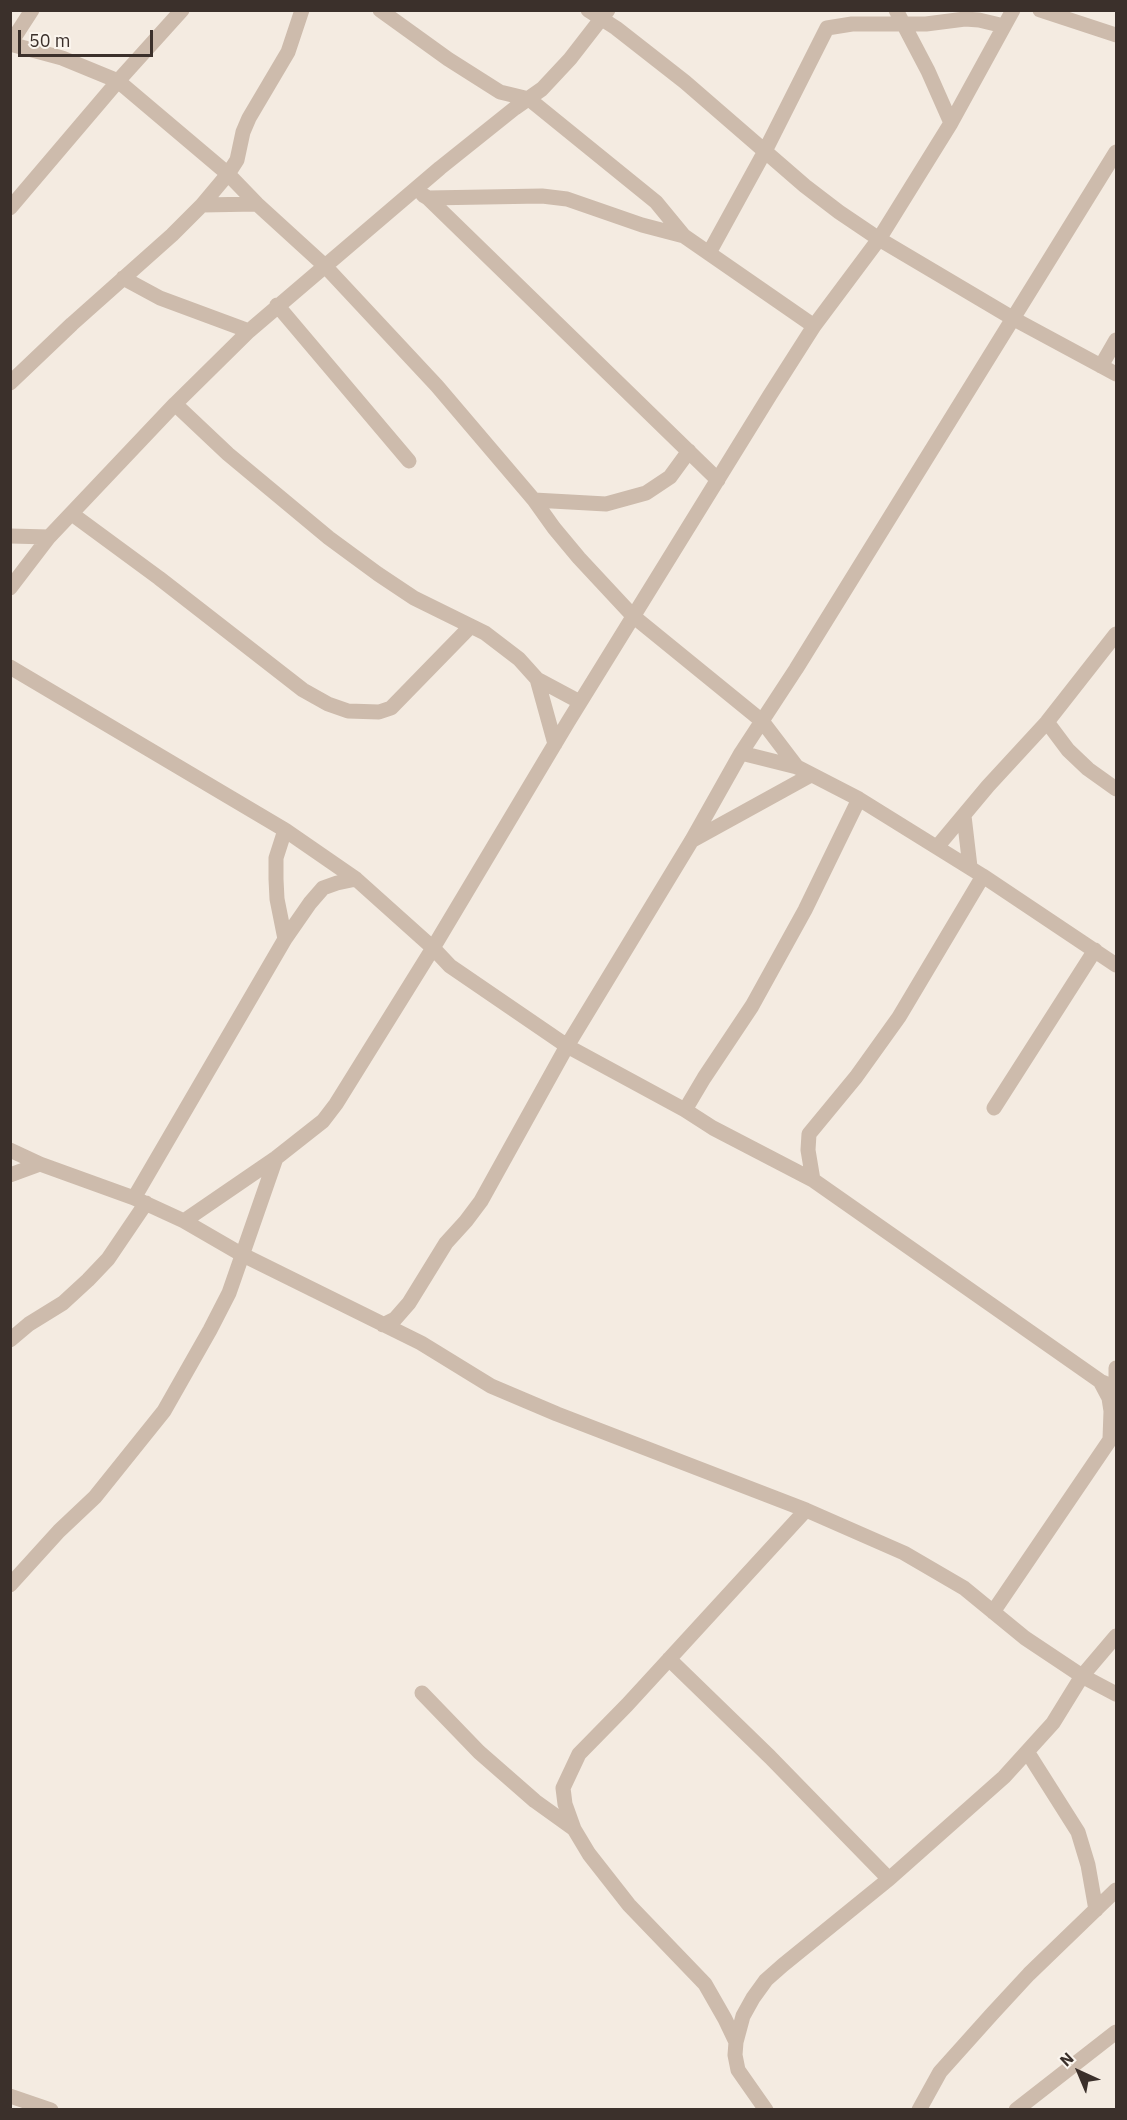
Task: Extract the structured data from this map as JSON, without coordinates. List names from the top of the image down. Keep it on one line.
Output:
{"scale_bar":"50 m","north":"top left"}
